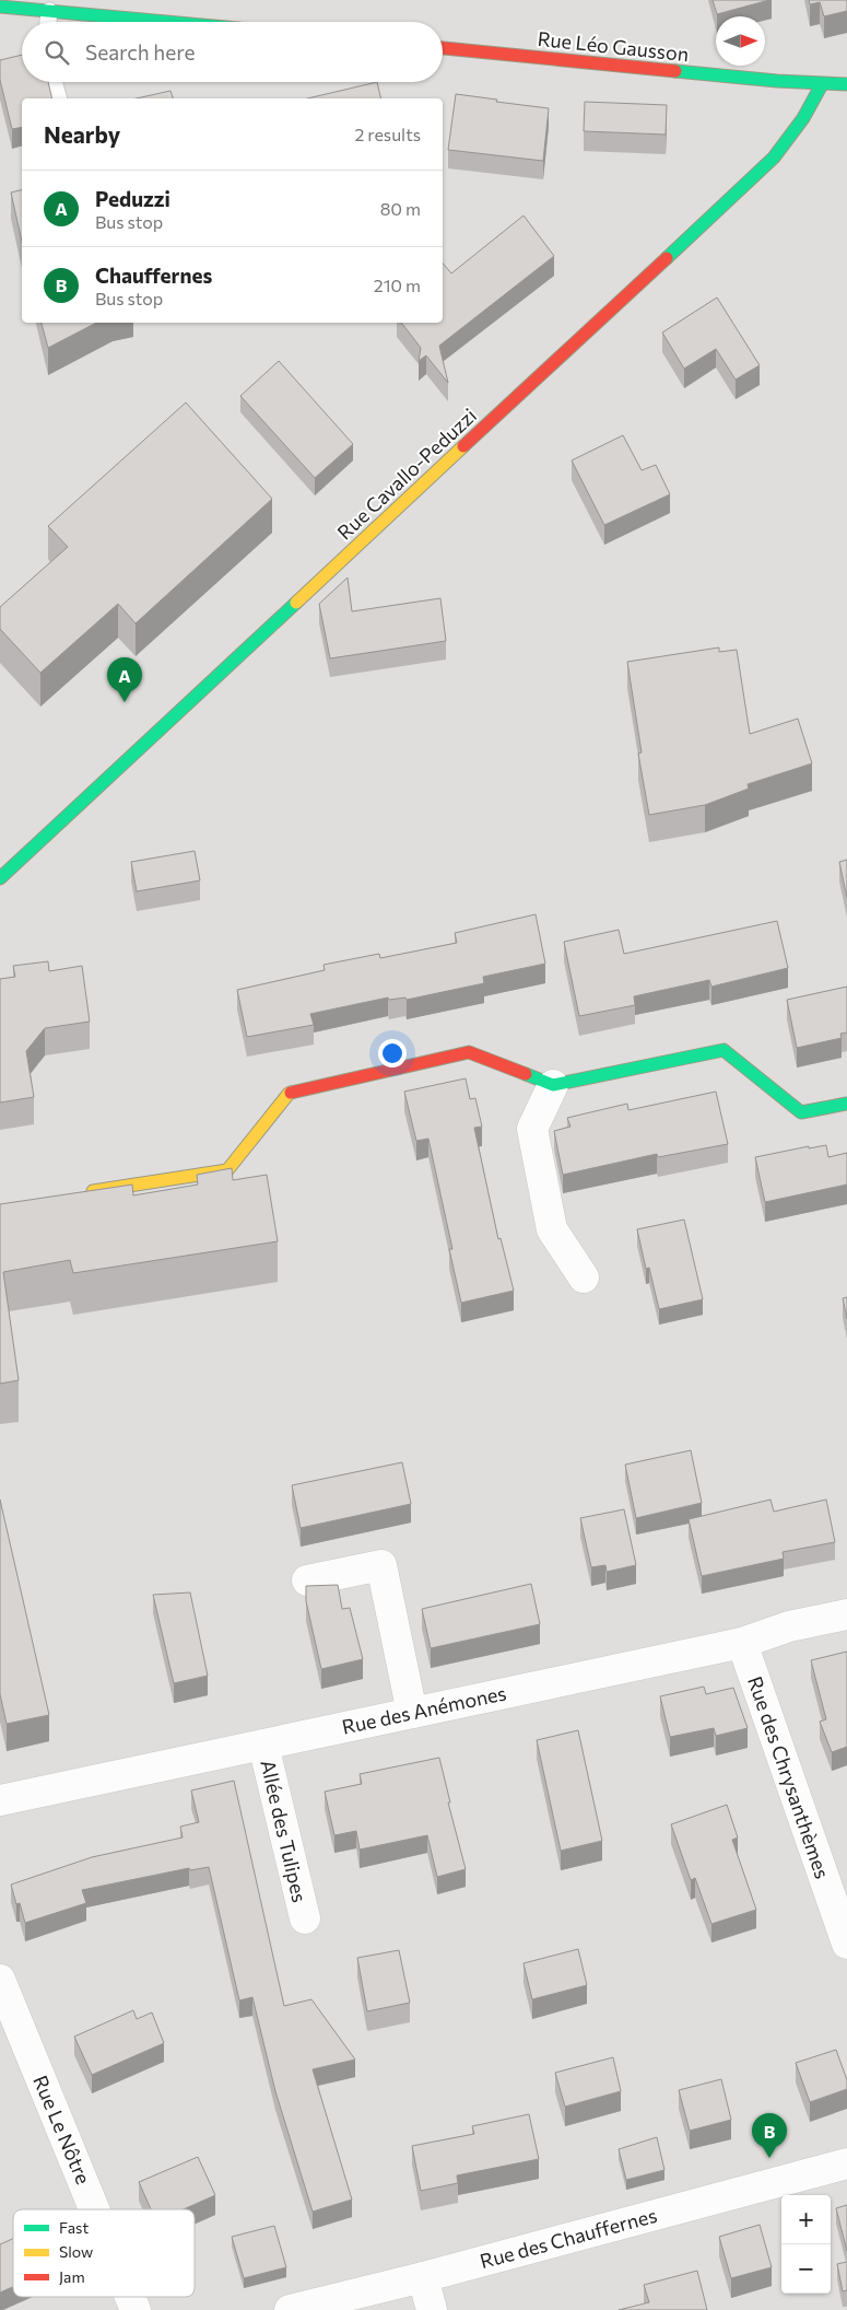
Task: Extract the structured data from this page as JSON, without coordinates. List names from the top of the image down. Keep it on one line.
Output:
{"streets":{"street":["Rue Léo Gausson","Rue Cavallo-Peduzzi","Rue des Anémones","Rue des Chrysanthèmes","Allée des Tulipes","Rue Le Nôtre","Rue des Chauffernes"]},"crossings":[["Rue Léo Gausson","Rue Cavallo-Peduzzi"],["Rue des Anémones","Rue des Chrysanthèmes"],["Rue des Anémones","Allée des Tulipes"]],"legend":["Fast","Slow","Jam"],"north":"right","page":{"search":"Search here","heading":["Nearby","2 results"],"list":[{"mark":"A","name":"Peduzzi","note":"Bus stop","value":"80 m"},{"mark":"B","name":"Chauffernes","note":"Bus stop","value":"210 m"}],"pins":["A","B"],"map_buttons":["+","−"]}}
